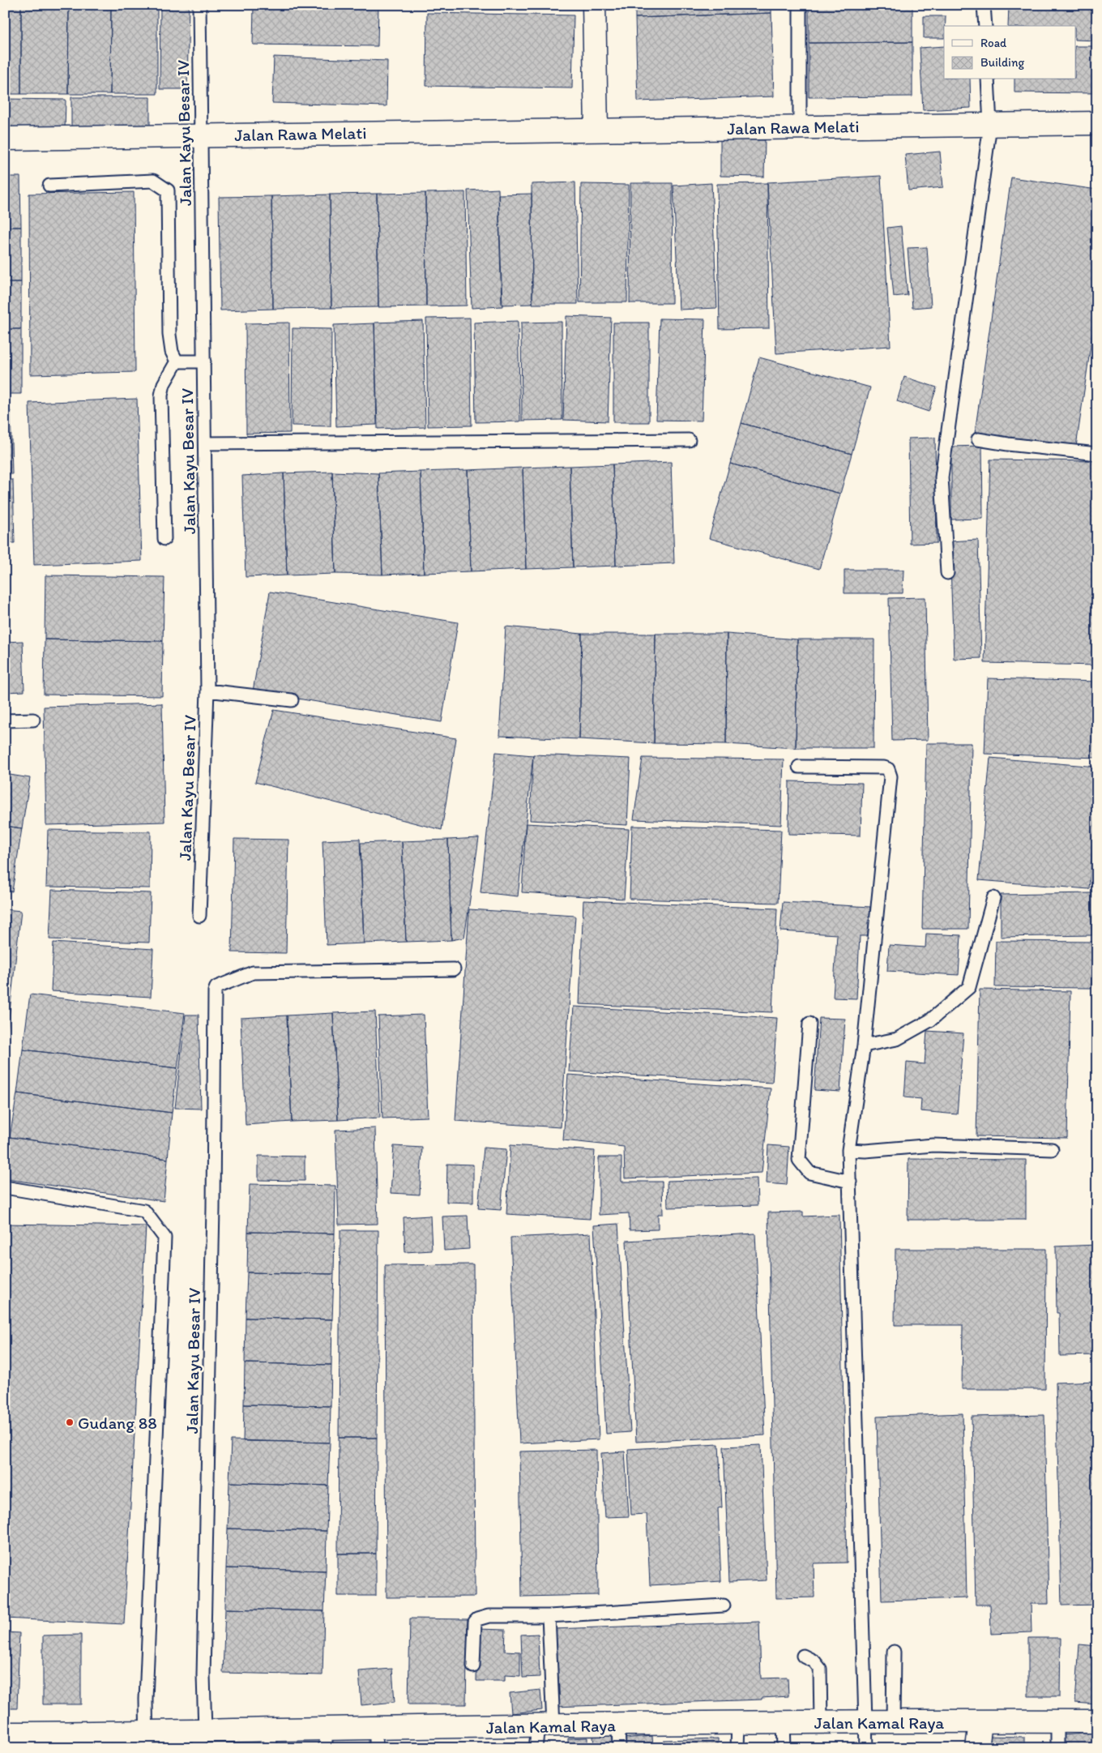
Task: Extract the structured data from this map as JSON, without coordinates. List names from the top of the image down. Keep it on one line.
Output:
{"streets":{"street":["Jalan Rawa Melati","Jalan Kamal Raya"],"lane":["Jalan Kayu Besar IV"]},"crossings":[["Jalan Rawa Melati","Jalan Kayu Besar IV"],["Jalan Kayu Besar IV","Jalan Kamal Raya"]],"places":["Gudang 88"],"legend":["Road","Building"]}
